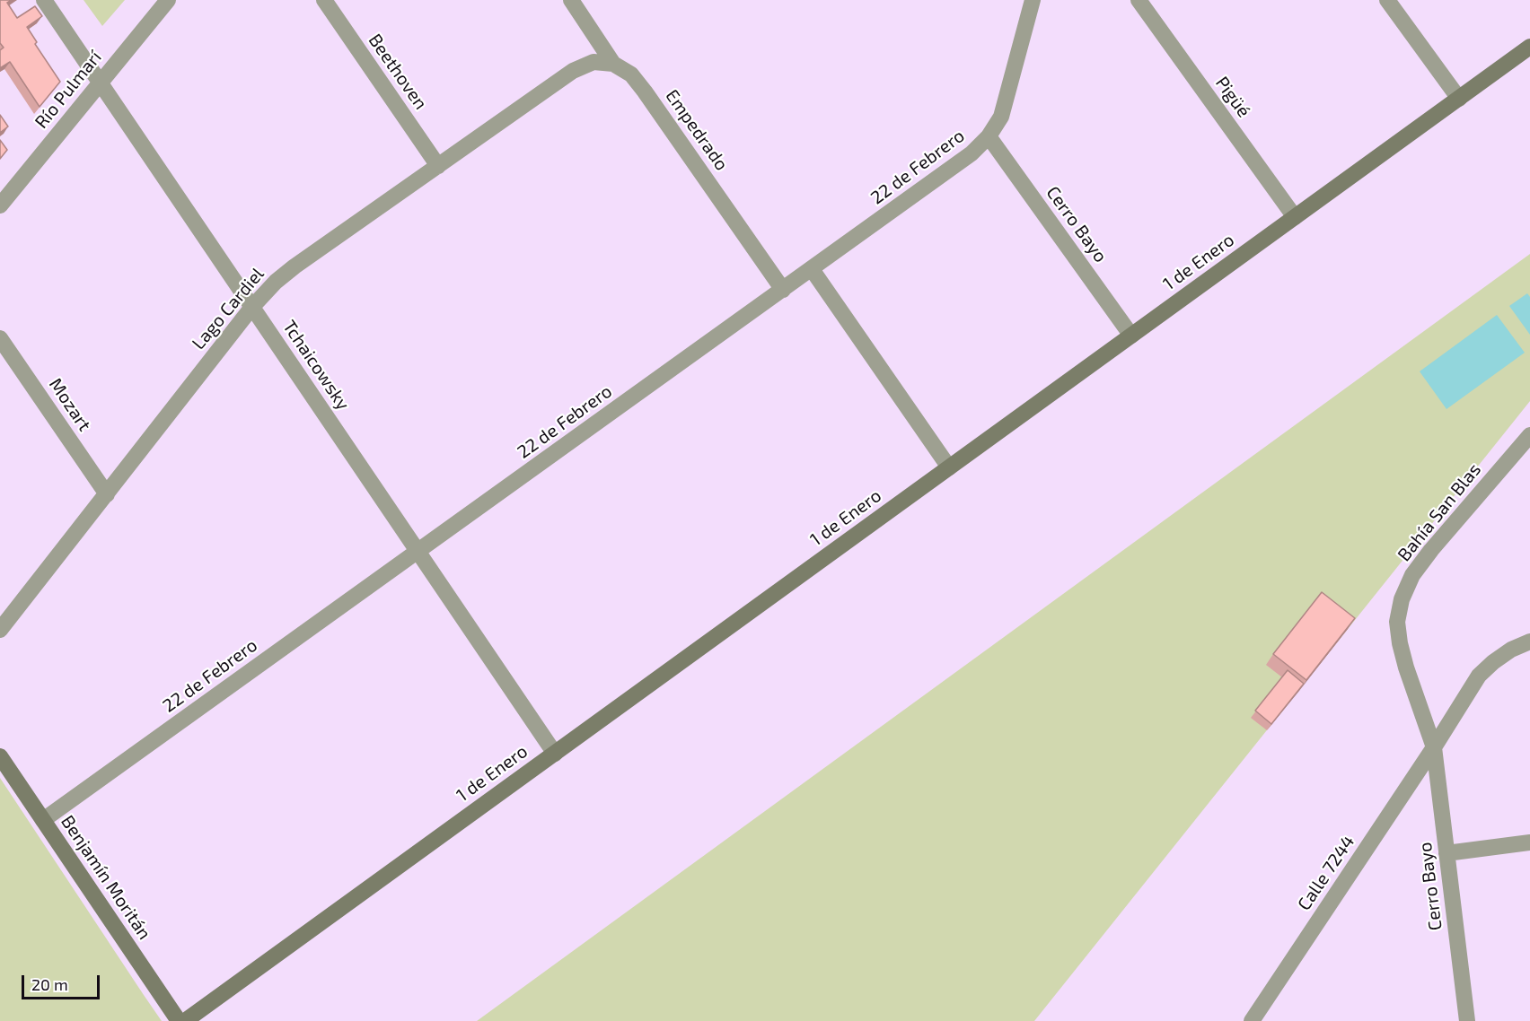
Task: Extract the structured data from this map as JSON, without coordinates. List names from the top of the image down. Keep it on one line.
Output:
{"streets":{"street":["Beethoven","Río Pulmarí","Pigüé","Empedrado","22 de Febrero","Cerro Bayo","1 de Enero","Lago Cardiel","Tchaicowsky","Mozart","Bahía San Blas","Calle 7244","Benjamín Moritán"]},"crossings":[["Beethoven","Lago Cardiel"],["Río Pulmarí","Tchaicowsky"],["Pigüé","1 de Enero"],["Empedrado","22 de Febrero"],["Empedrado","Lago Cardiel"],["22 de Febrero","Cerro Bayo"],["22 de Febrero","Tchaicowsky"],["22 de Febrero","Benjamín Moritán"],["Cerro Bayo","1 de Enero"],["Cerro Bayo","Bahía San Blas"],["Cerro Bayo","Calle 7244"],["1 de Enero","Tchaicowsky"],["Lago Cardiel","Tchaicowsky"],["Lago Cardiel","Mozart"],["Bahía San Blas","Calle 7244"]],"scale_bar":"20 m"}
